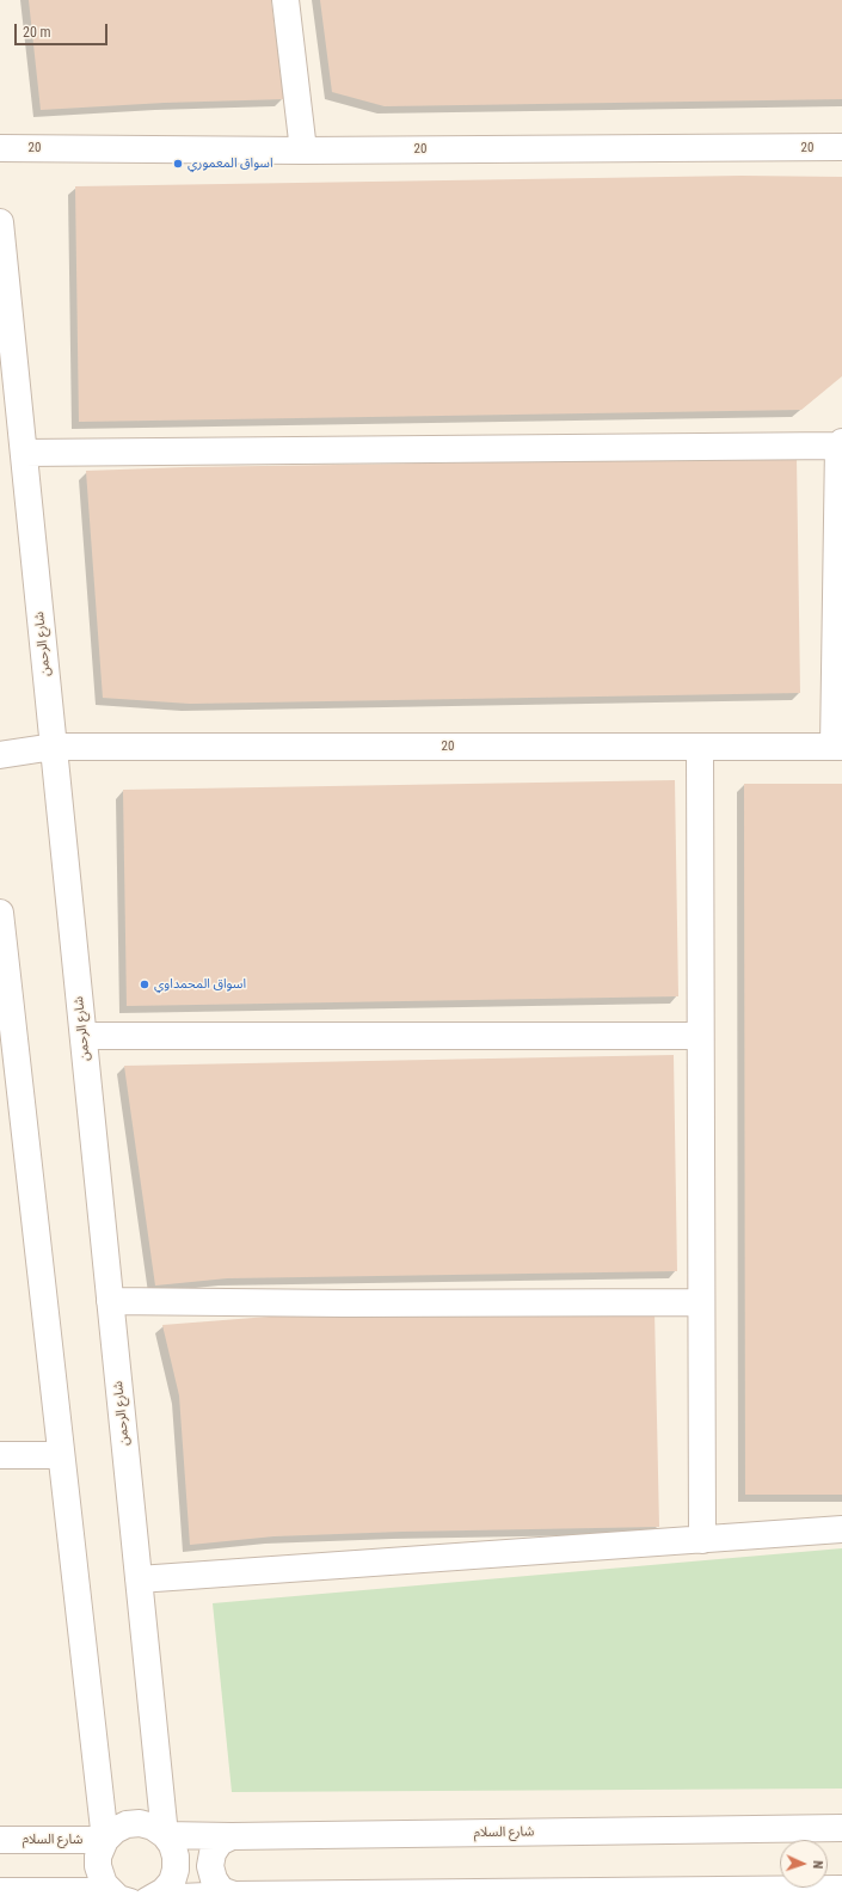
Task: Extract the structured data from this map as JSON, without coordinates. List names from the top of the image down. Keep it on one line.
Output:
{"streets":{"street":["20","شارع الرحمن","شارع السلام"]},"crossings":[["20","شارع الرحمن"],["شارع الرحمن","شارع السلام"]],"places":["اسواق المعموري","اسواق المحمداوي"],"scale_bar":"20 m","north":"right"}
